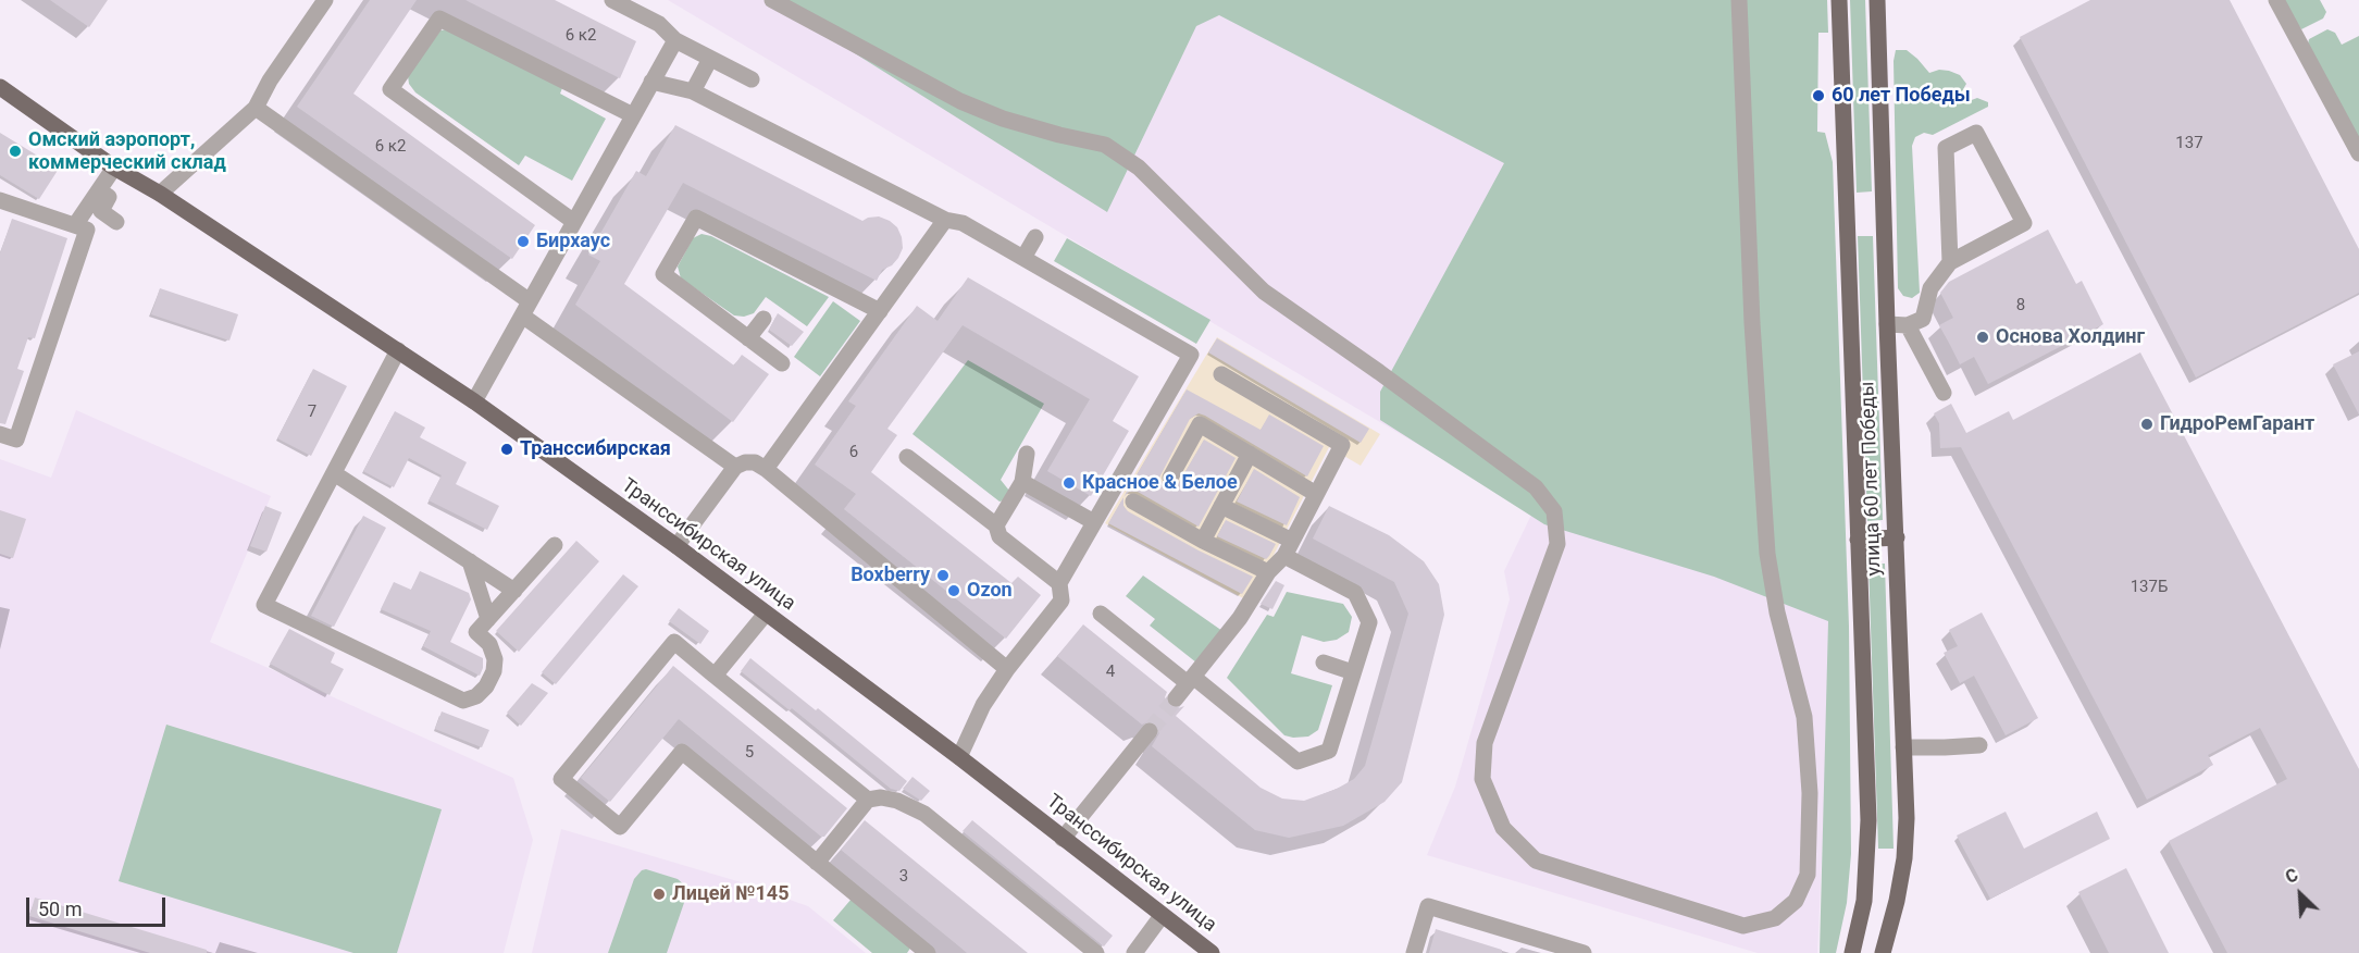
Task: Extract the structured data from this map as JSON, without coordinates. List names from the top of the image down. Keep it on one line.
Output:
{"streets":{"main road":["улица 60 лет Победы","Транссибирская улица"]},"places":["60 лет Победы","Омский аэропорт, коммерческий склад","Бирхаус","Основа Холдинг","ГидроРемГарант","Транссибирская","Красное & Белое","Boxberry","Ozon","Лицей №145"],"house_numbers":["6 к2","137","6 к2","8","7","6","137Б","4","5","3"],"scale_bar":"50 m","north":"top left"}
